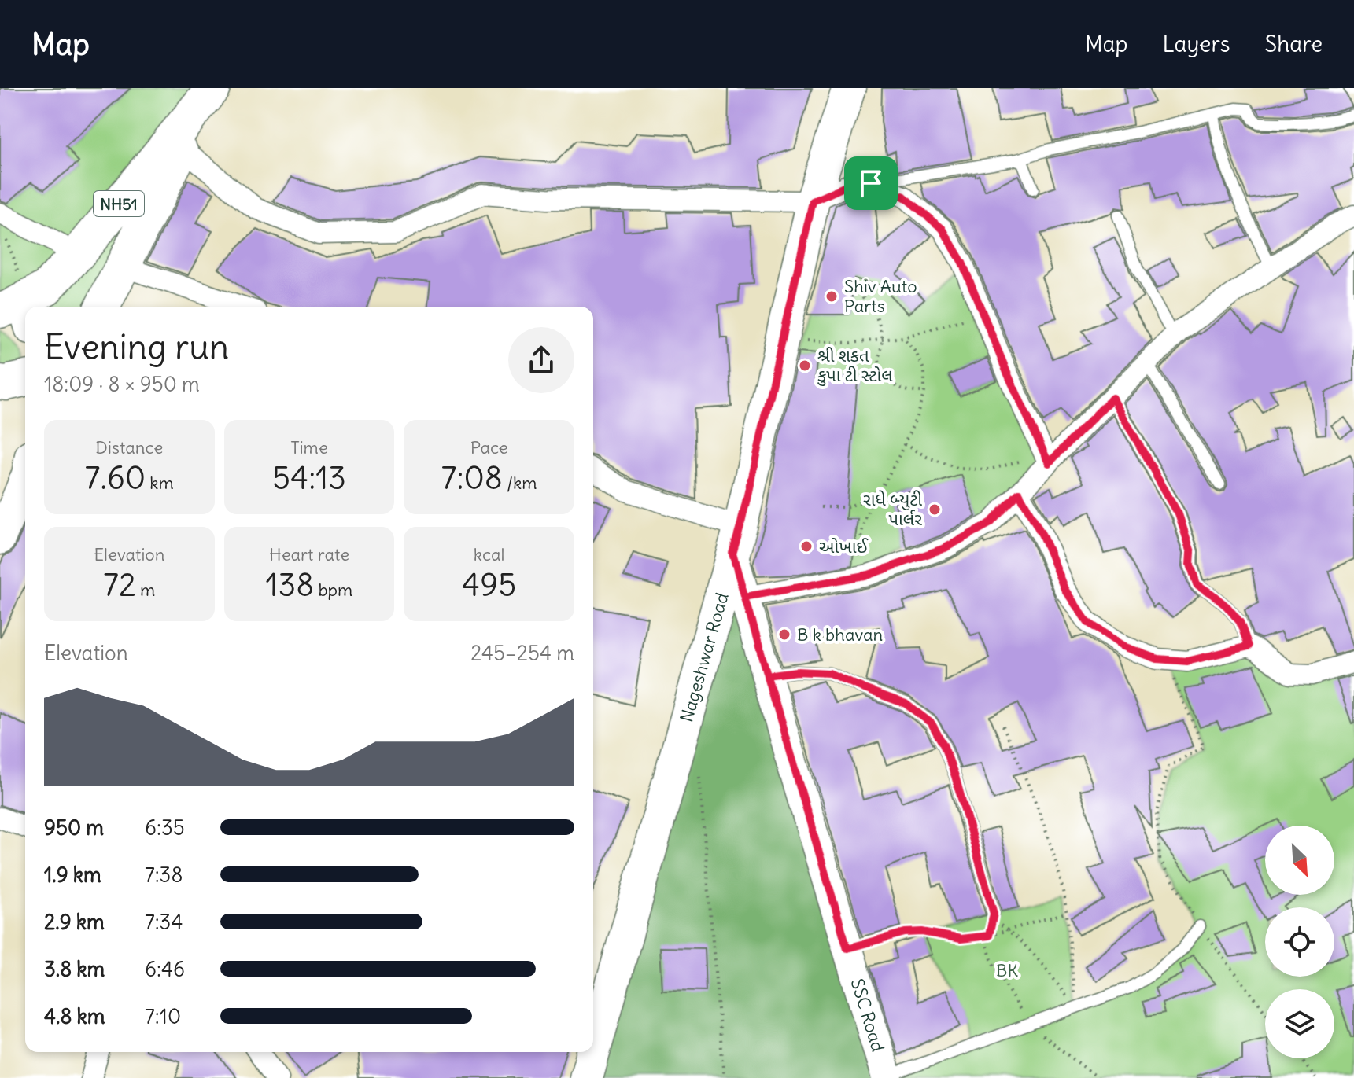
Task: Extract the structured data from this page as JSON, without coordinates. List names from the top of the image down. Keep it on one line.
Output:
{"streets":{"highway":["NH51"],"main road":["Nageshwar Road"],"street":["SSC Road"]},"crossings":[["Nageshwar Road","SSC Road"]],"parks":["BK"],"places":["Shiv Auto Parts","શ્રી શકત કુપા ટી સ્ટોલ","રાધે બ્યુટી પાર્લર","ઓખાઈ","B k bhavan"],"north":"bottom right","page":{"header":"Map","nav":["Map","Layers","Share"],"heading":["Evening run","18:09 · 8 × 950 m"],"stats":[["Distance","7.60 km"],["Time","54:13"],["Pace","7:08 /km"],["Elevation","72 m"],["Heart rate","138 bpm"],["kcal","495"]],"chart":["Elevation","245–254 m"],"list":[{"name":"950 m","note":"6:35"},{"name":"1.9 km","note":"7:38"},{"name":"2.9 km","note":"7:34"},{"name":"3.8 km","note":"6:46"},{"name":"4.8 km","note":"7:10"}]}}
